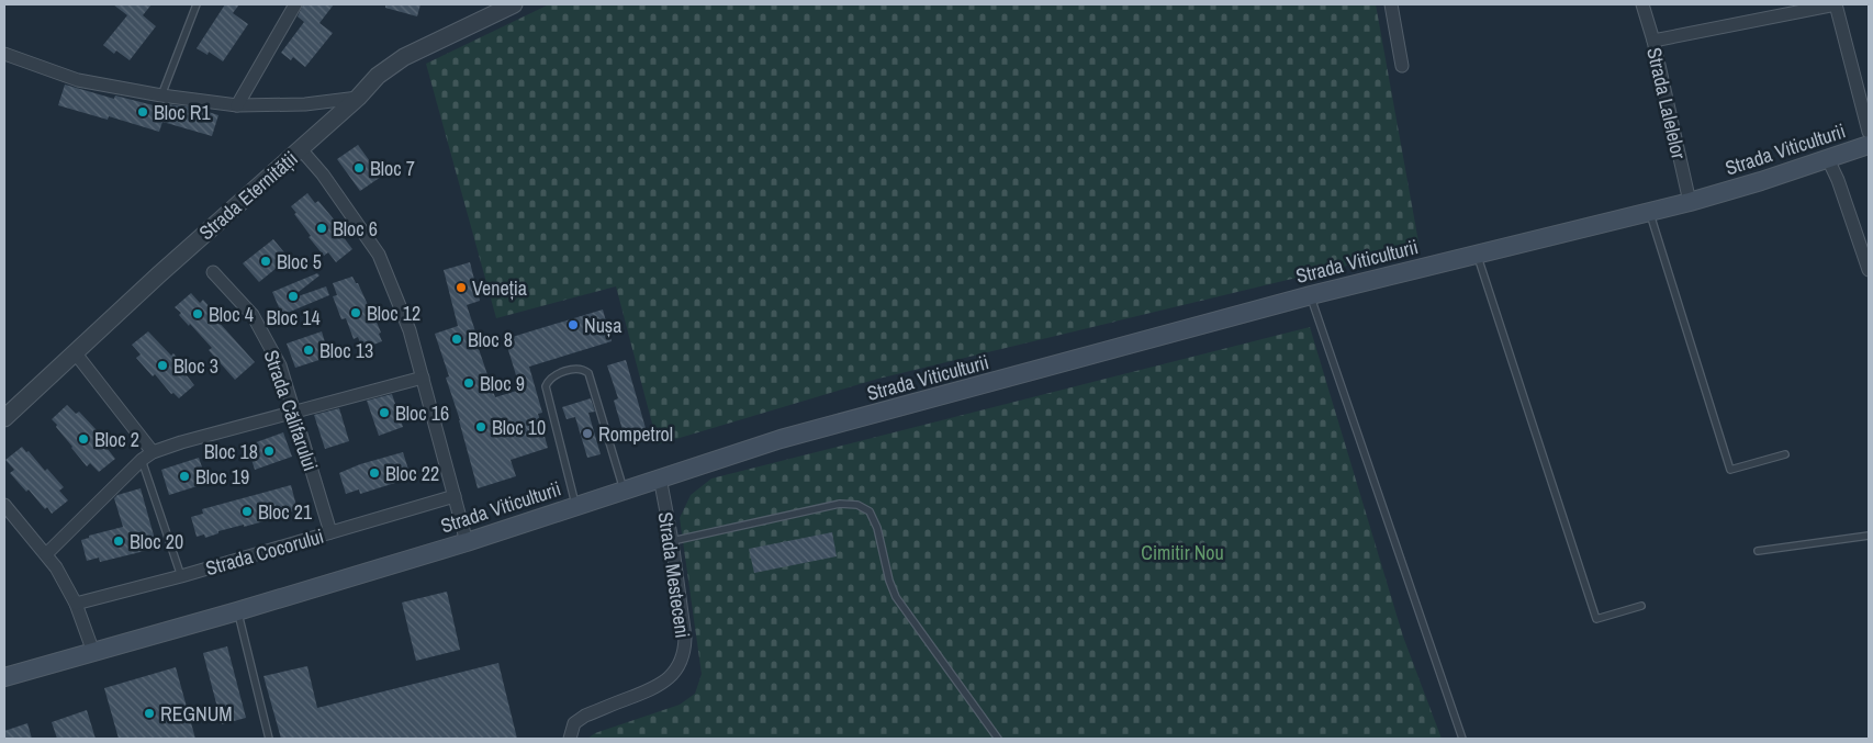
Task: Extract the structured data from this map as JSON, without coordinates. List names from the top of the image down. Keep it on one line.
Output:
{"streets":{"main road":["Strada Viticulturii"],"street":["Strada Lalelelor","Strada Eternității","Strada Călifarului","Strada Cocorului","Strada Mesteceni"]},"crossings":[["Strada Lalelelor","Strada Viticulturii"],["Strada Viticulturii","Strada Mesteceni"],["Strada Călifarului","Strada Cocorului"]],"parks":["Cimitir Nou"],"places":["Bloc R1","Bloc 7","Bloc 6","Bloc 5","Veneția","Bloc 14","Bloc 12","Bloc 4","Nușa","Bloc 8","Bloc 13","Bloc 3","Bloc 9","Bloc 16","Bloc 10","Rompetrol","Bloc 2","Bloc 18","Bloc 22","Bloc 19","Bloc 21","Bloc 20","REGNUM"]}
